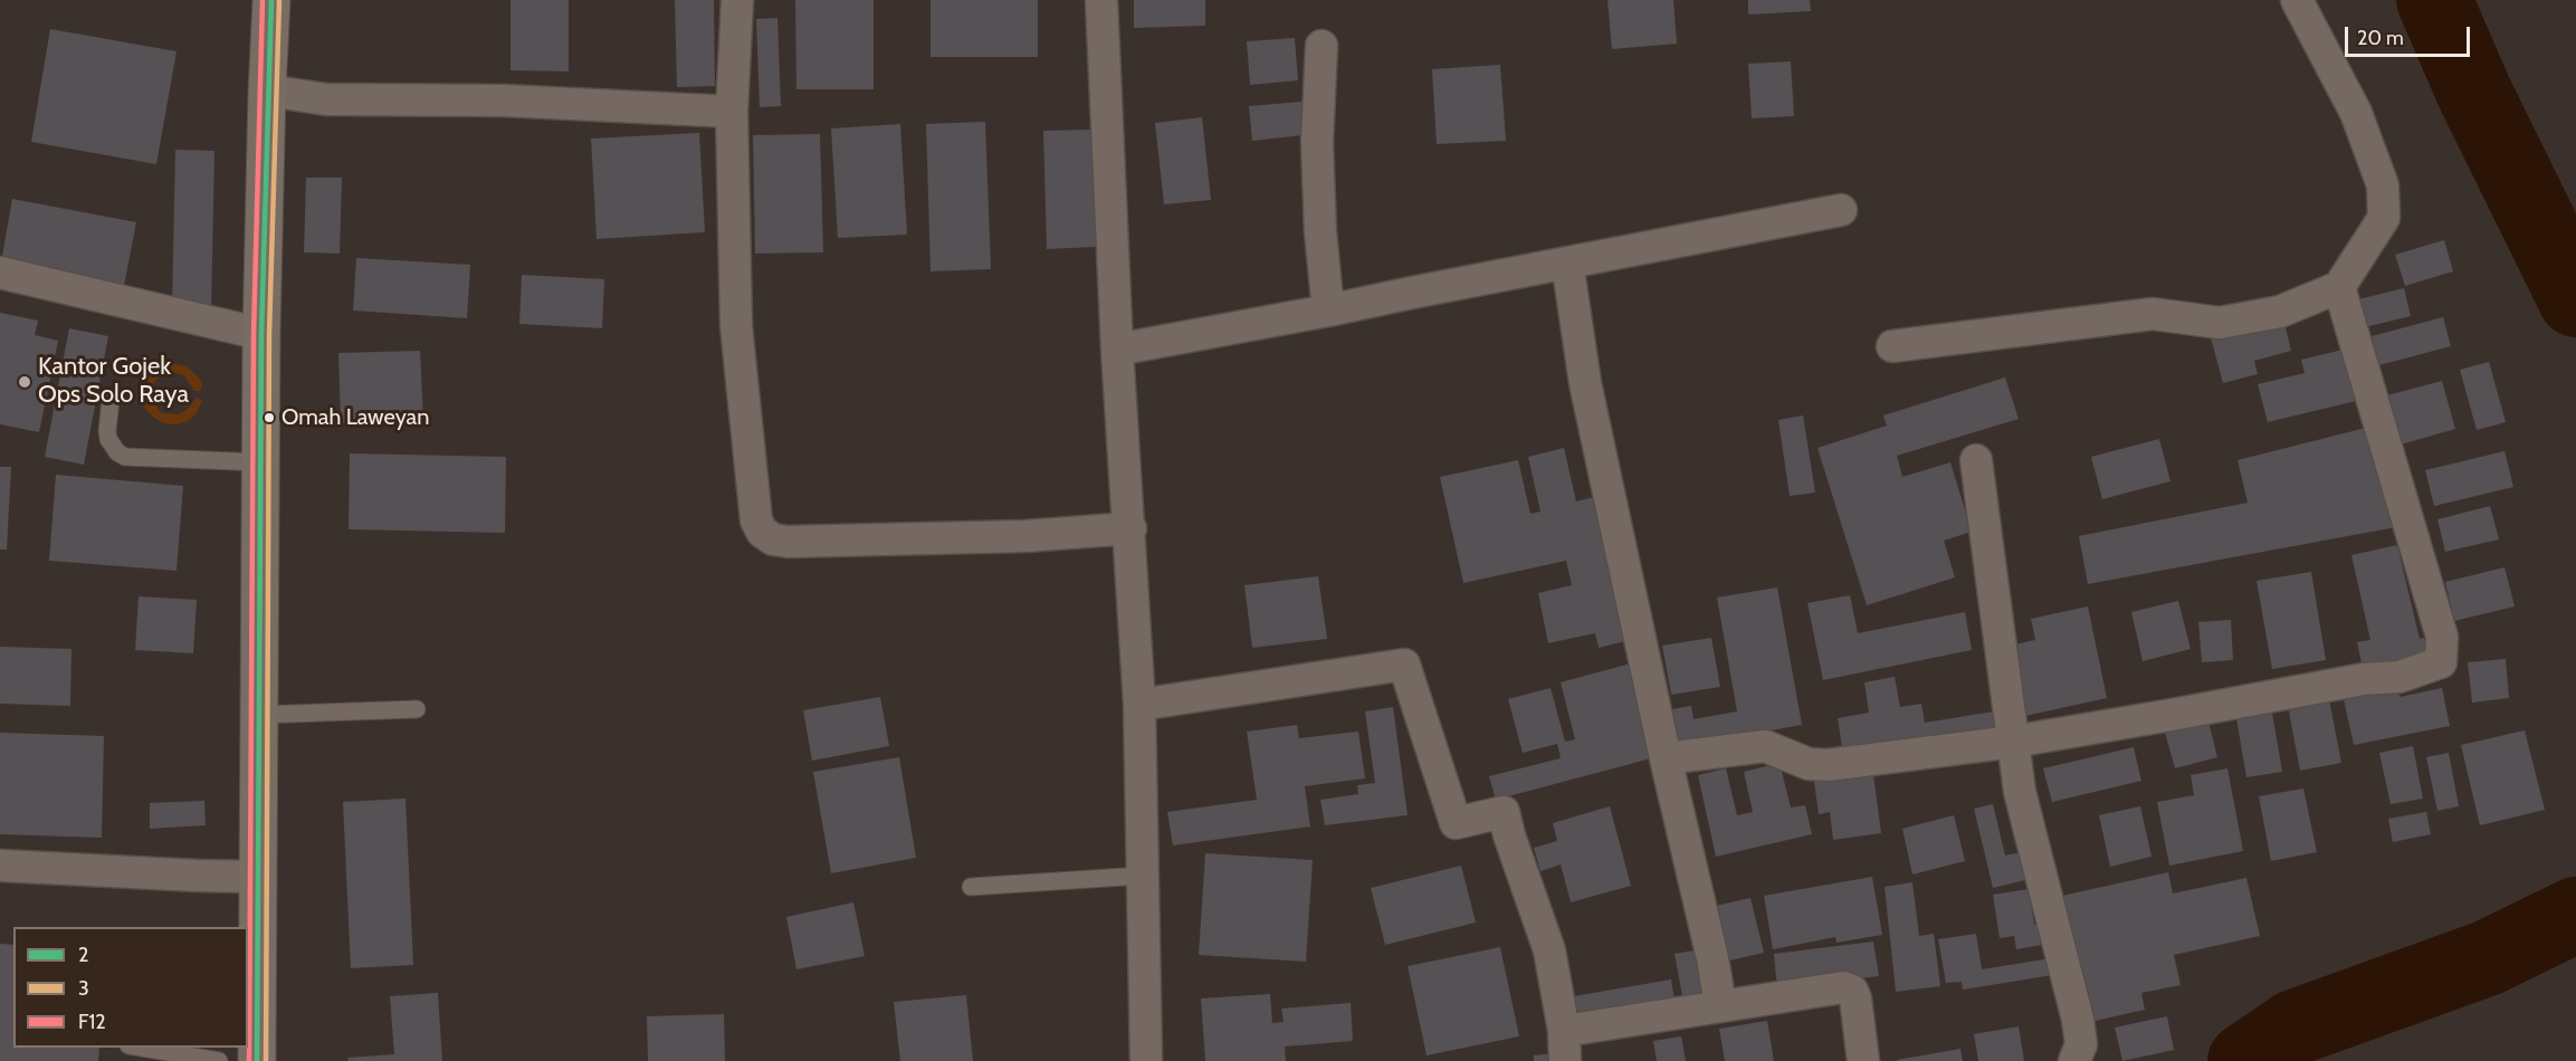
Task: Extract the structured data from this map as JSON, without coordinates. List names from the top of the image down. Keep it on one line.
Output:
{"places":["Kantor Gojek Ops Solo Raya","Omah Laweyan"],"lines":["transit line 2","transit line 3","transit line F12"],"legend":["2","3","F12"],"scale_bar":"20 m"}
